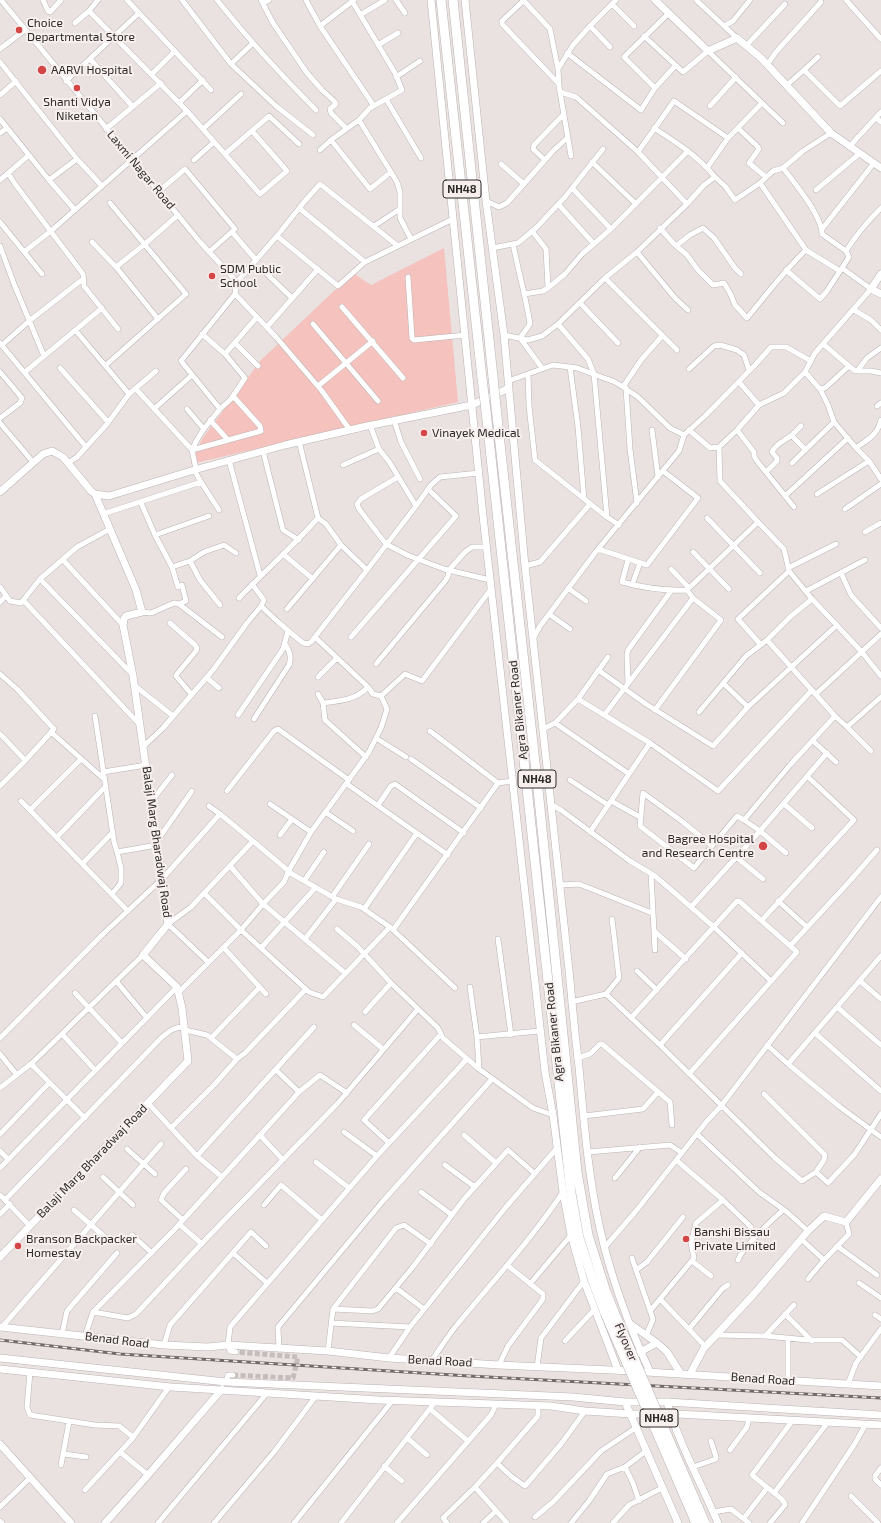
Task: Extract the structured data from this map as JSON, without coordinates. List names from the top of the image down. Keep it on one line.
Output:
{"streets":{"highway":["NH48","Agra Bikaner Road","Flyover"],"street":["Laxmi Nagar Road","Balaji Marg Bharadwaj Road","Benad Road"]},"crossings":[["NH48","Agra Bikaner Road"],["NH48","Flyover"],["Agra Bikaner Road","Flyover"]],"places":["Choice Departmental Store","AARVI Hospital","Shanti Vidya Niketan","SDM Public School","Vinayek Medical","Bagree Hospital and Research Centre","Banshi Bissau Private Limited","Branson Backpacker Homestay"]}
